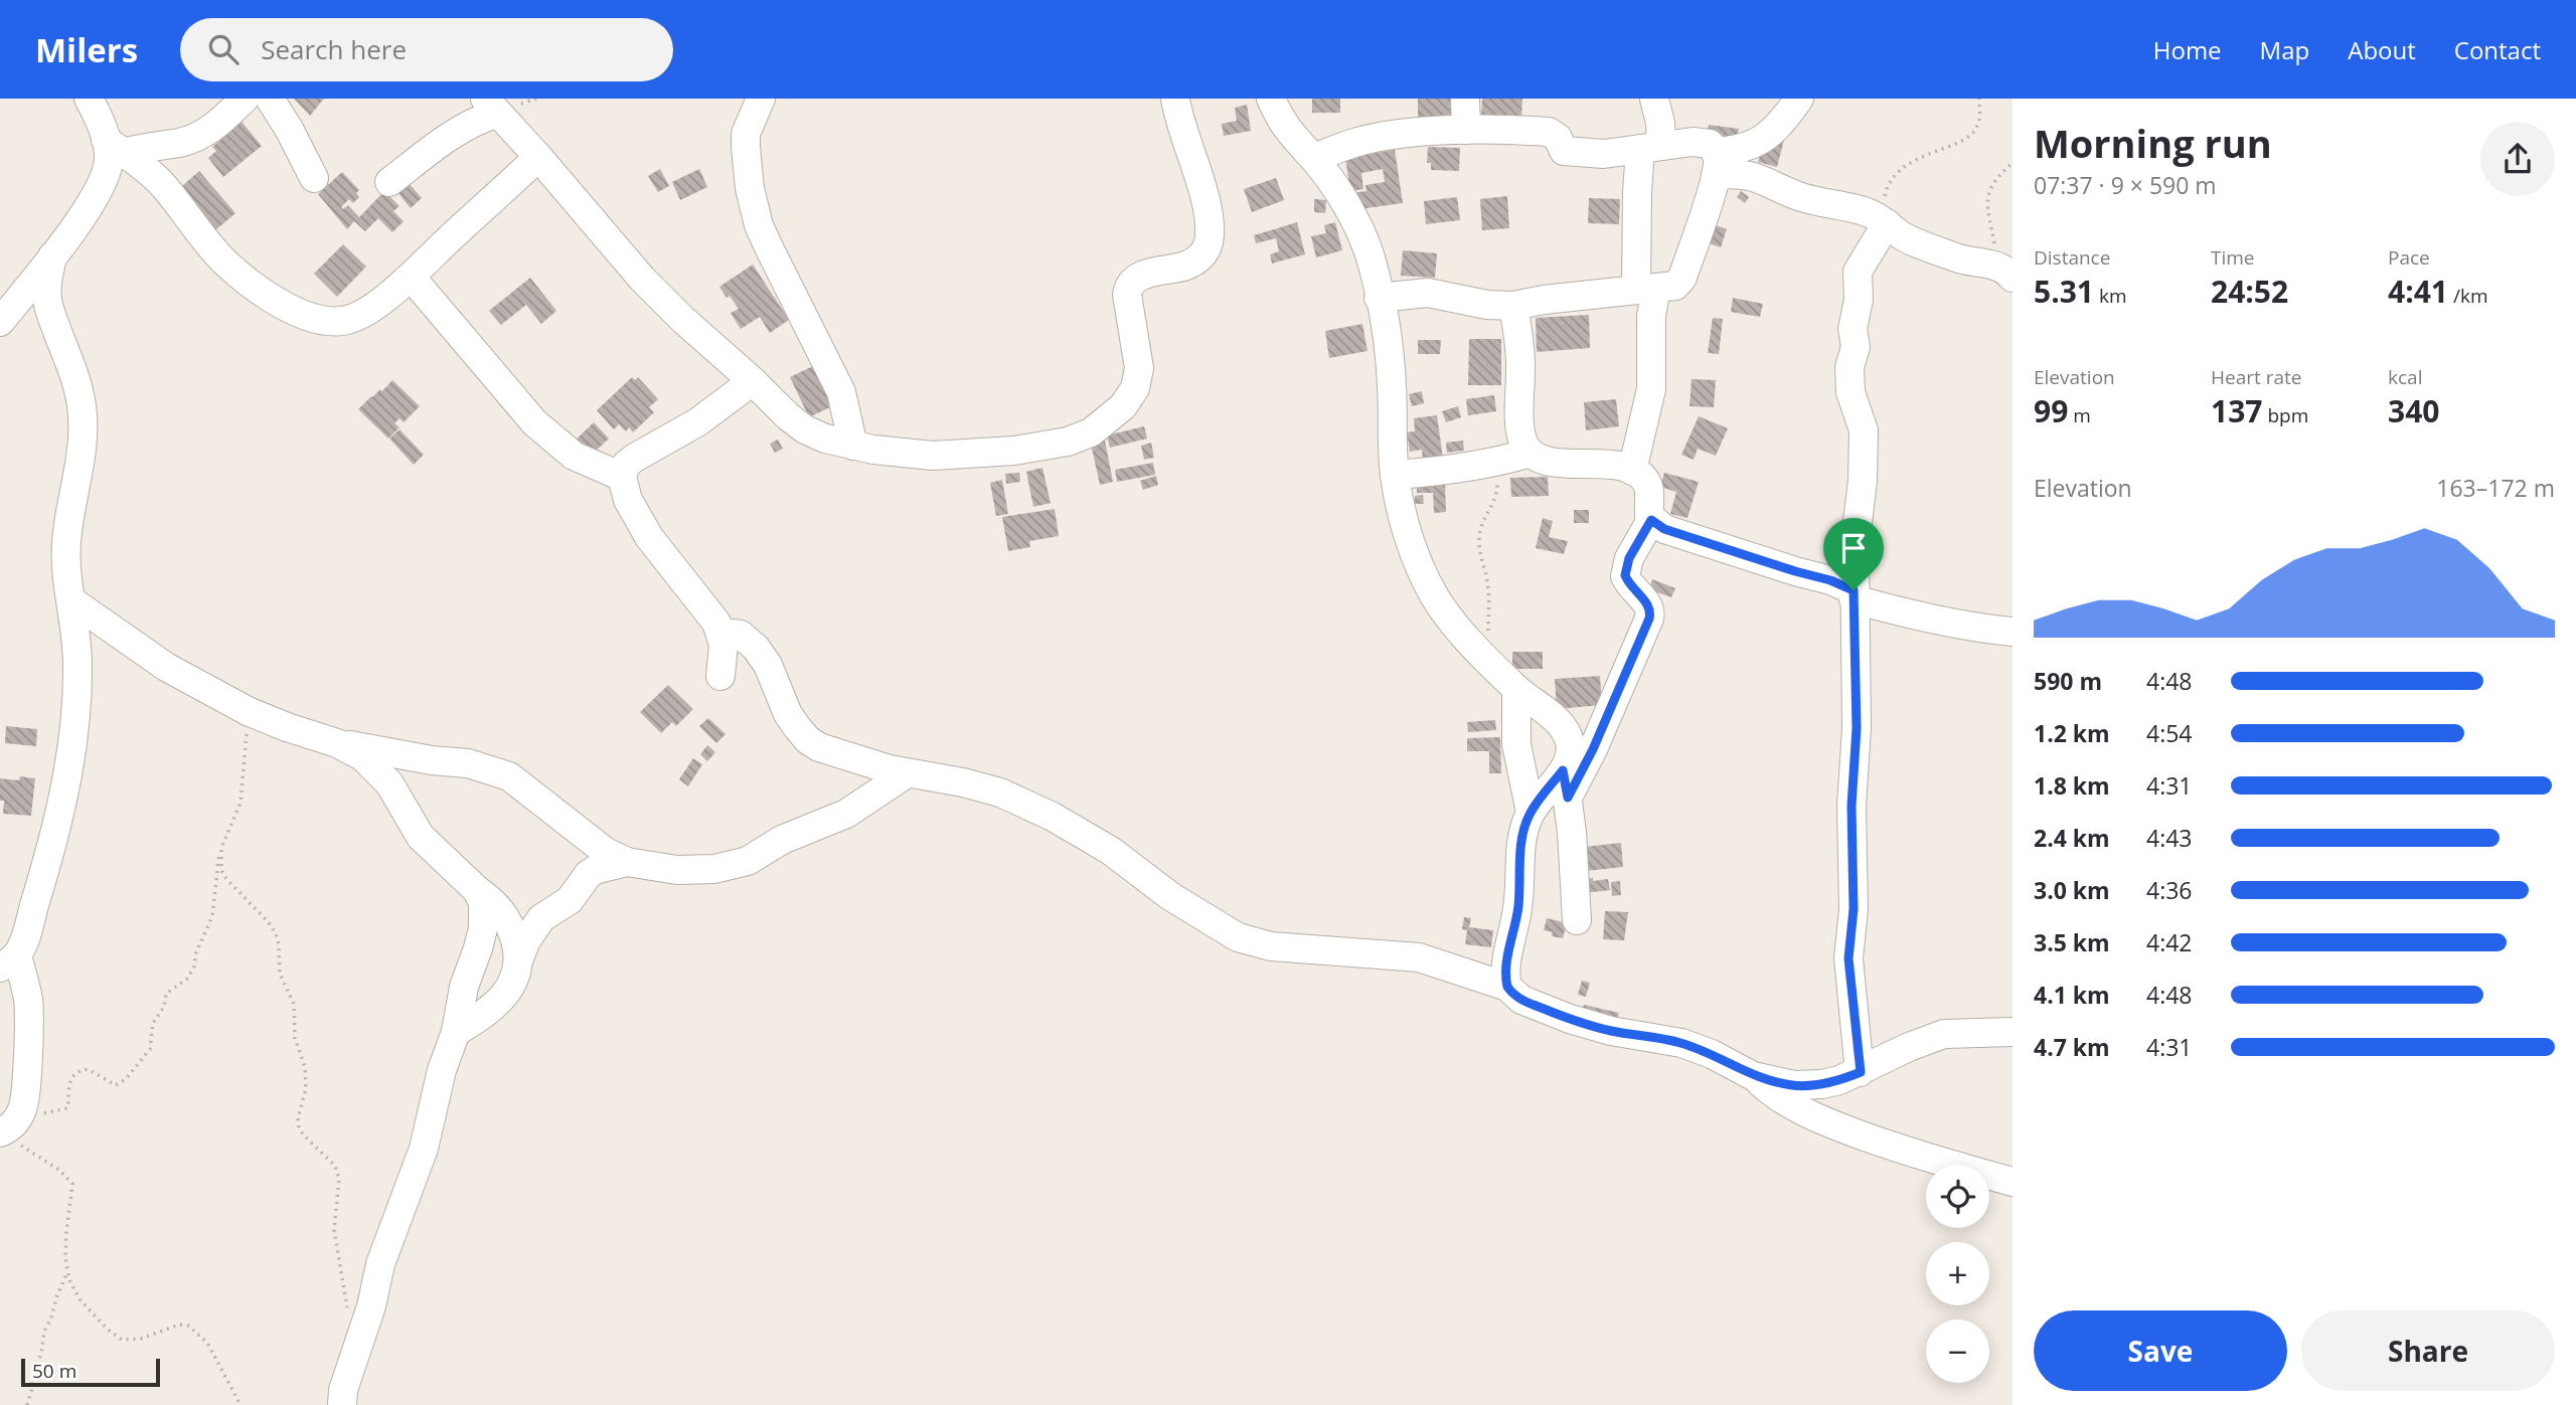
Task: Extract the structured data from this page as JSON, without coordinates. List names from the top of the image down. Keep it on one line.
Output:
{"scale_bar":"50 m","page":{"header":"Milers","search":"Search here","nav":["Home","Map","About","Contact"],"heading":["Morning run","07:37 · 9 × 590 m"],"stats":[["Distance","5.31 km"],["Time","24:52"],["Pace","4:41 /km"],["Elevation","99 m"],["Heart rate","137 bpm"],["kcal","340"]],"chart":["Elevation","163–172 m"],"list":[{"name":"590 m","note":"4:48"},{"name":"1.2 km","note":"4:54"},{"name":"1.8 km","note":"4:31"},{"name":"2.4 km","note":"4:43"},{"name":"3.0 km","note":"4:36"},{"name":"3.5 km","note":"4:42"},{"name":"4.1 km","note":"4:48"},{"name":"4.7 km","note":"4:31"}],"map_buttons":["+","−"],"buttons":["Save","Share"],"scale":"50 m"}}
